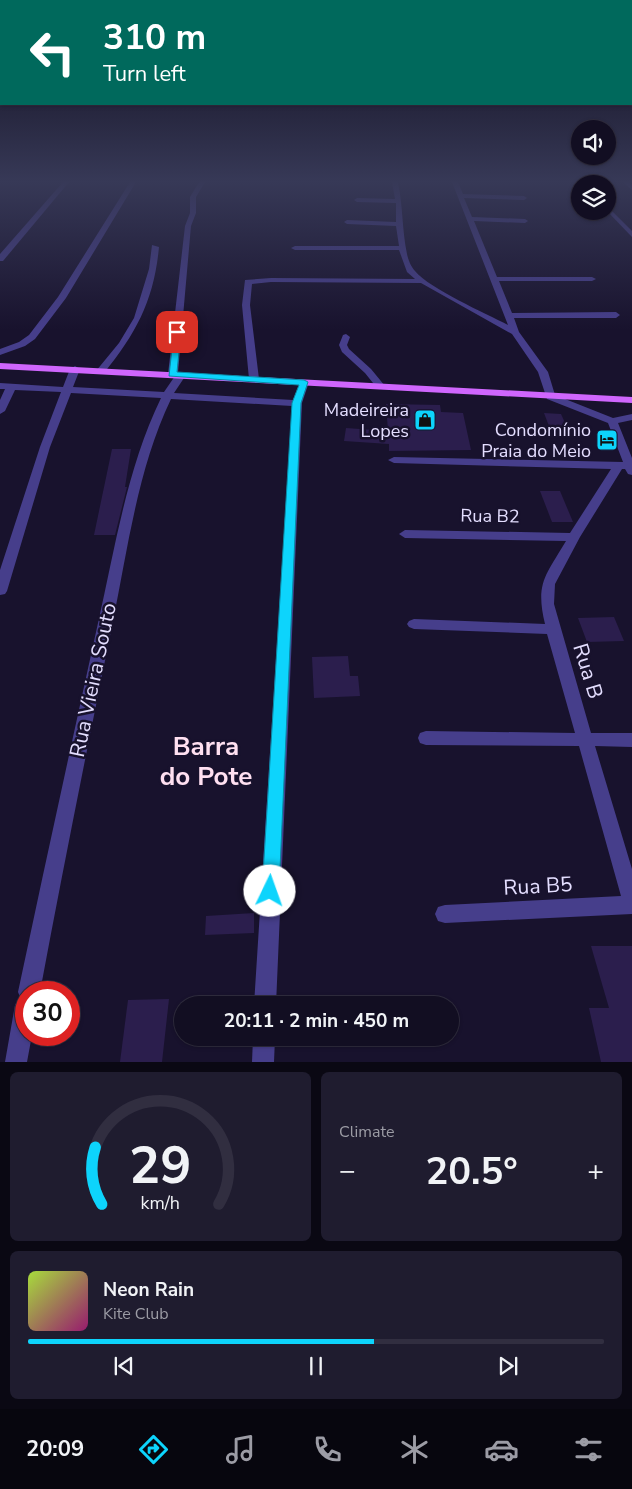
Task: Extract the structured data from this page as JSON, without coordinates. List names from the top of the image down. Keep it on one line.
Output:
{"streets":{"street":["Rua B2","Rua B","Rua Vieira Souto","Rua B5"]},"crossings":[["Rua B2","Rua B"],["Rua B","Rua B5"]],"districts":["Barra do Pote"],"places":{"shop":["Madeireira Lopes"],"hotel":["Condomínio Praia do Meio"]},"page":{"turn":["310 m","Turn left"],"limit":"30","trip":"20:11 · 2 min · 450 m","tile":"Climate","heat":["−","20.5°","+"],"song":["Neon Rain","Kite Club"],"tabs":"20:09","gauge":["29","km/h"]}}
